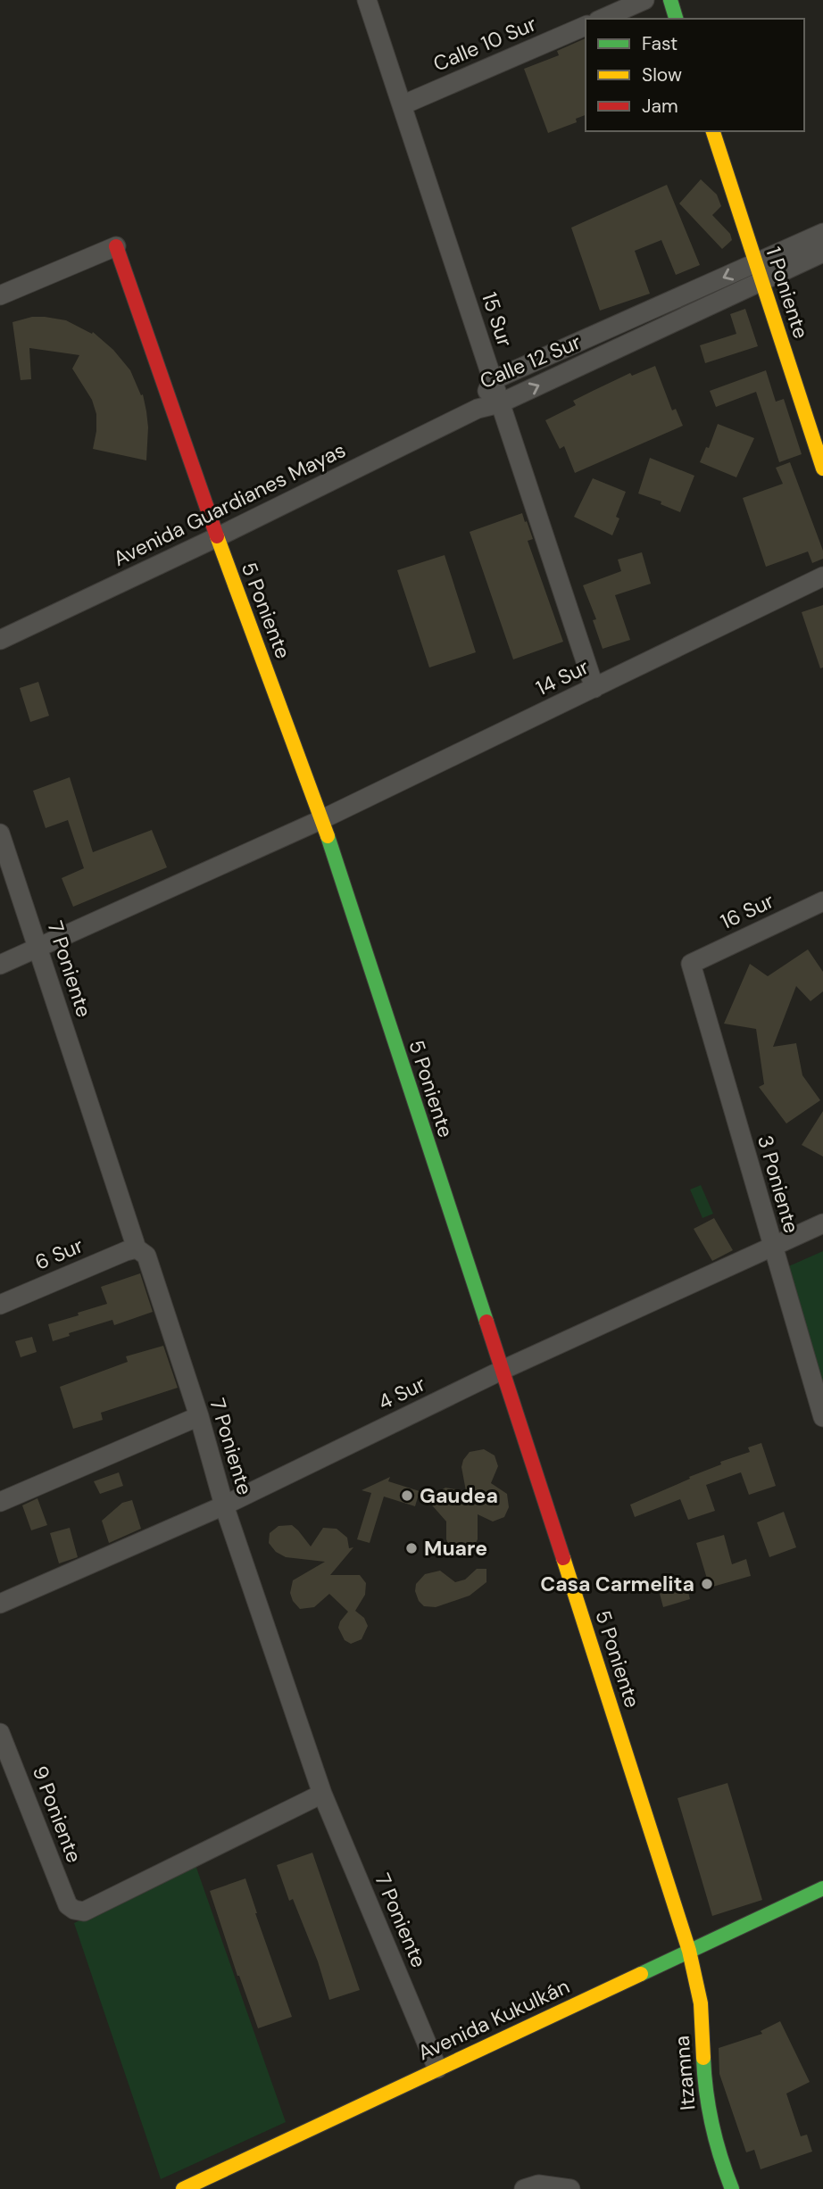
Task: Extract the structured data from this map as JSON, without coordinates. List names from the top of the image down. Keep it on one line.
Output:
{"streets":{"street":["Calle 10 Sur","1 Poniente","15 Sur","Calle 12 Sur","Avenida Guardianes Mayas","5 Poniente","14 Sur","16 Sur","7 Poniente","3 Poniente","6 Sur","4 Sur","9 Poniente","Avenida Kukulkán","Itzamna"]},"crossings":[["Calle 10 Sur","15 Sur"],["1 Poniente","Calle 12 Sur"],["15 Sur","Calle 12 Sur"],["15 Sur","14 Sur"],["Calle 12 Sur","Avenida Guardianes Mayas"],["Avenida Guardianes Mayas","5 Poniente"],["5 Poniente","14 Sur"],["5 Poniente","4 Sur"],["5 Poniente","Avenida Kukulkán"],["5 Poniente","Itzamna"],["14 Sur","7 Poniente"],["16 Sur","3 Poniente"],["7 Poniente","6 Sur"],["7 Poniente","4 Sur"],["7 Poniente","9 Poniente"],["7 Poniente","Avenida Kukulkán"],["3 Poniente","4 Sur"],["Avenida Kukulkán","Itzamna"]],"places":["Gaudea","Muare","Casa Carmelita"],"legend":["Fast","Slow","Jam"]}
